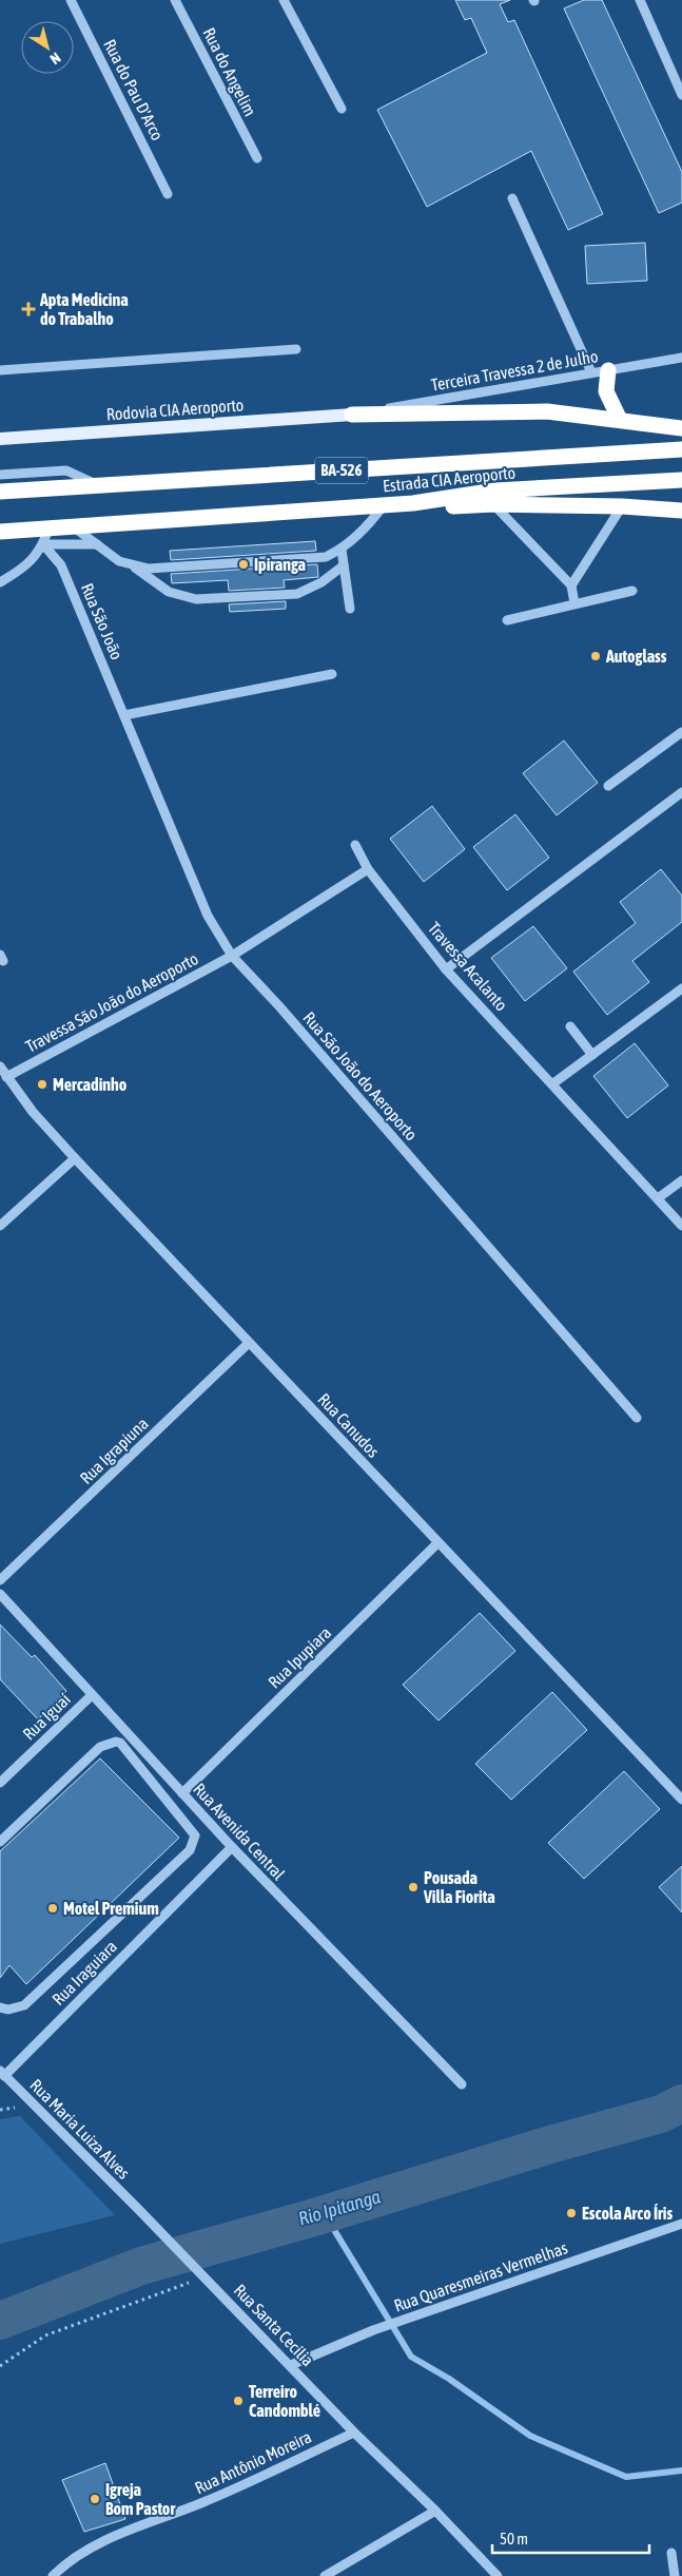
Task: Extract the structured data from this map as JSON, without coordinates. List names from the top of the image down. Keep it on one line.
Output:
{"streets":{"highway":["BA-526","Estrada CIA Aeroporto"],"main road":["Rodovia CIA Aeroporto"],"street":["Rua do Angelim","Rua do Pau D'Arco","Terceira Travessa 2 de Julho","Rua São João","Travessa Acalanto","Travessa São João do Aeroporto","Rua São João do Aeroporto","Rua Canudos","Rua Igrapiuna","Rua Ipupiara","Rua Iguaí","Rua Avenida Central","Rua Iraguiara","Rua Maria Luiza Alves","Rua Quaresmeiras Vermelhas","Rua Santa Cecília","Rua Antônio Moreira"]},"crossings":[["Terceira Travessa 2 de Julho","Rodovia CIA Aeroporto"],["Rua São João","Rua São João do Aeroporto"],["Travessa São João do Aeroporto","Rua São João do Aeroporto"],["Travessa São João do Aeroporto","Rua Canudos"],["Rua Canudos","Rua Igrapiuna"],["Rua Canudos","Rua Ipupiara"],["Rua Ipupiara","Rua Avenida Central"],["Rua Iguaí","Rua Avenida Central"],["Rua Avenida Central","Rua Iraguiara"],["Rua Iraguiara","Rua Maria Luiza Alves"],["Rua Maria Luiza Alves","Rua Santa Cecília"],["Rua Quaresmeiras Vermelhas","Rua Santa Cecília"],["Rua Santa Cecília","Rua Antônio Moreira"]],"water":["Rio Ipitanga"],"places":{"health":["Apta Medicina do Trabalho"],"other":["Ipiranga","Autoglass","Mercadinho","Pousada Villa Fiorita","Motel Premium","Escola Arco Íris","Terreiro Candomblé","Igreja Bom Pastor"]},"scale_bar":"50 m","north":"bottom right"}
